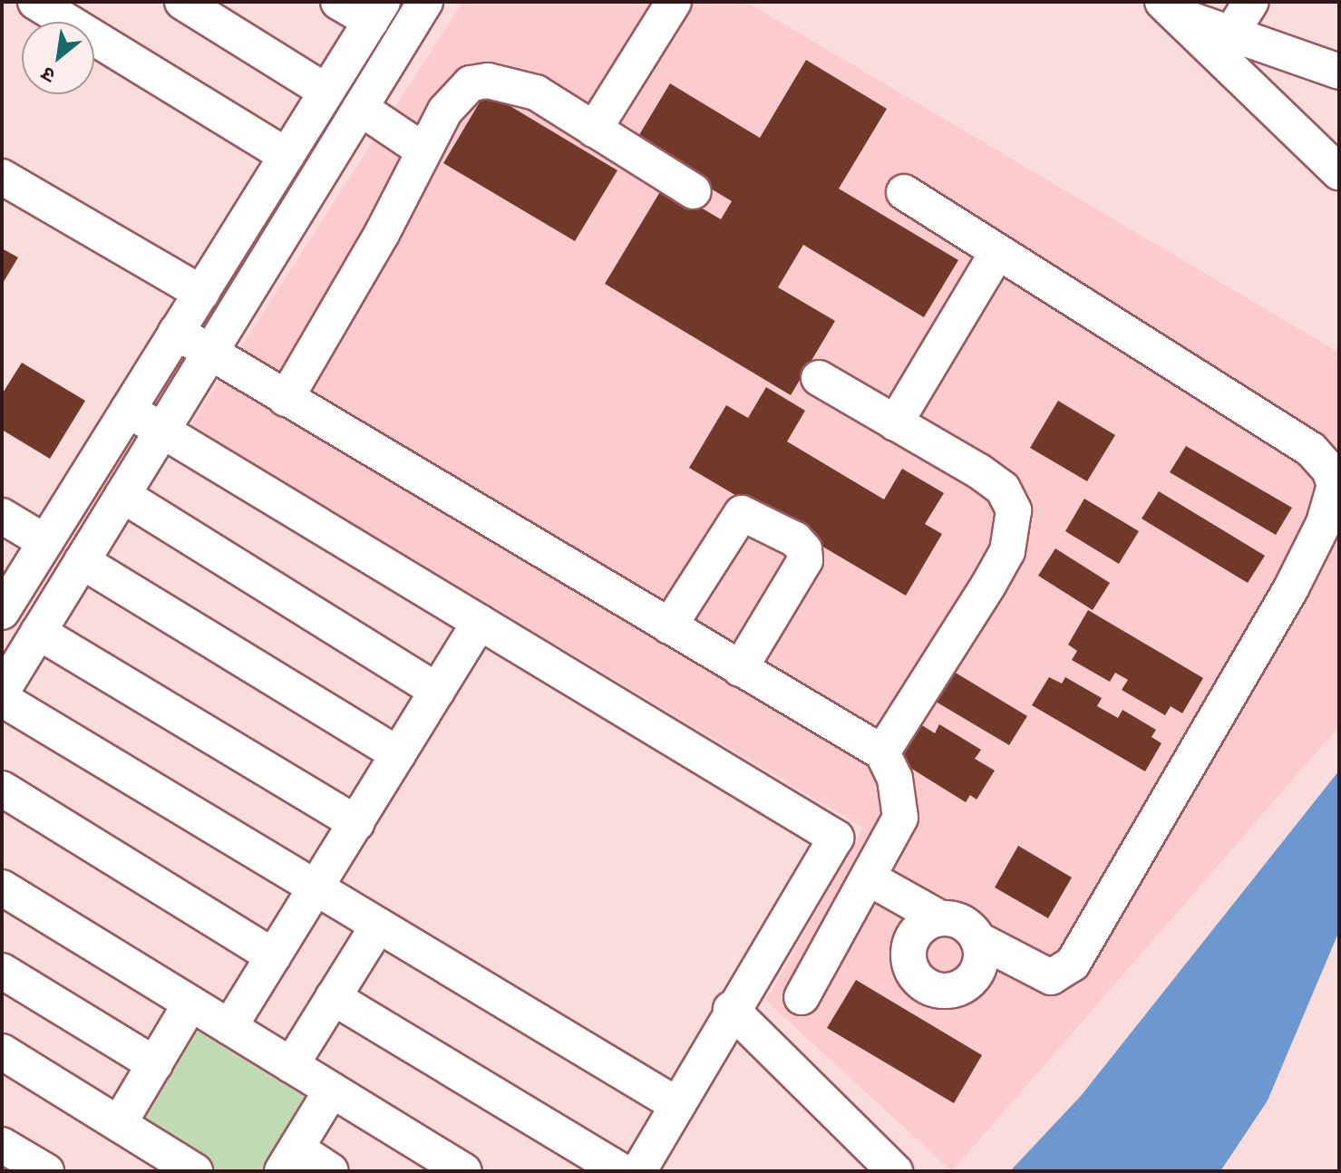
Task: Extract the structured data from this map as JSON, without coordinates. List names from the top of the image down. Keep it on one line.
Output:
{"north":"bottom left"}
